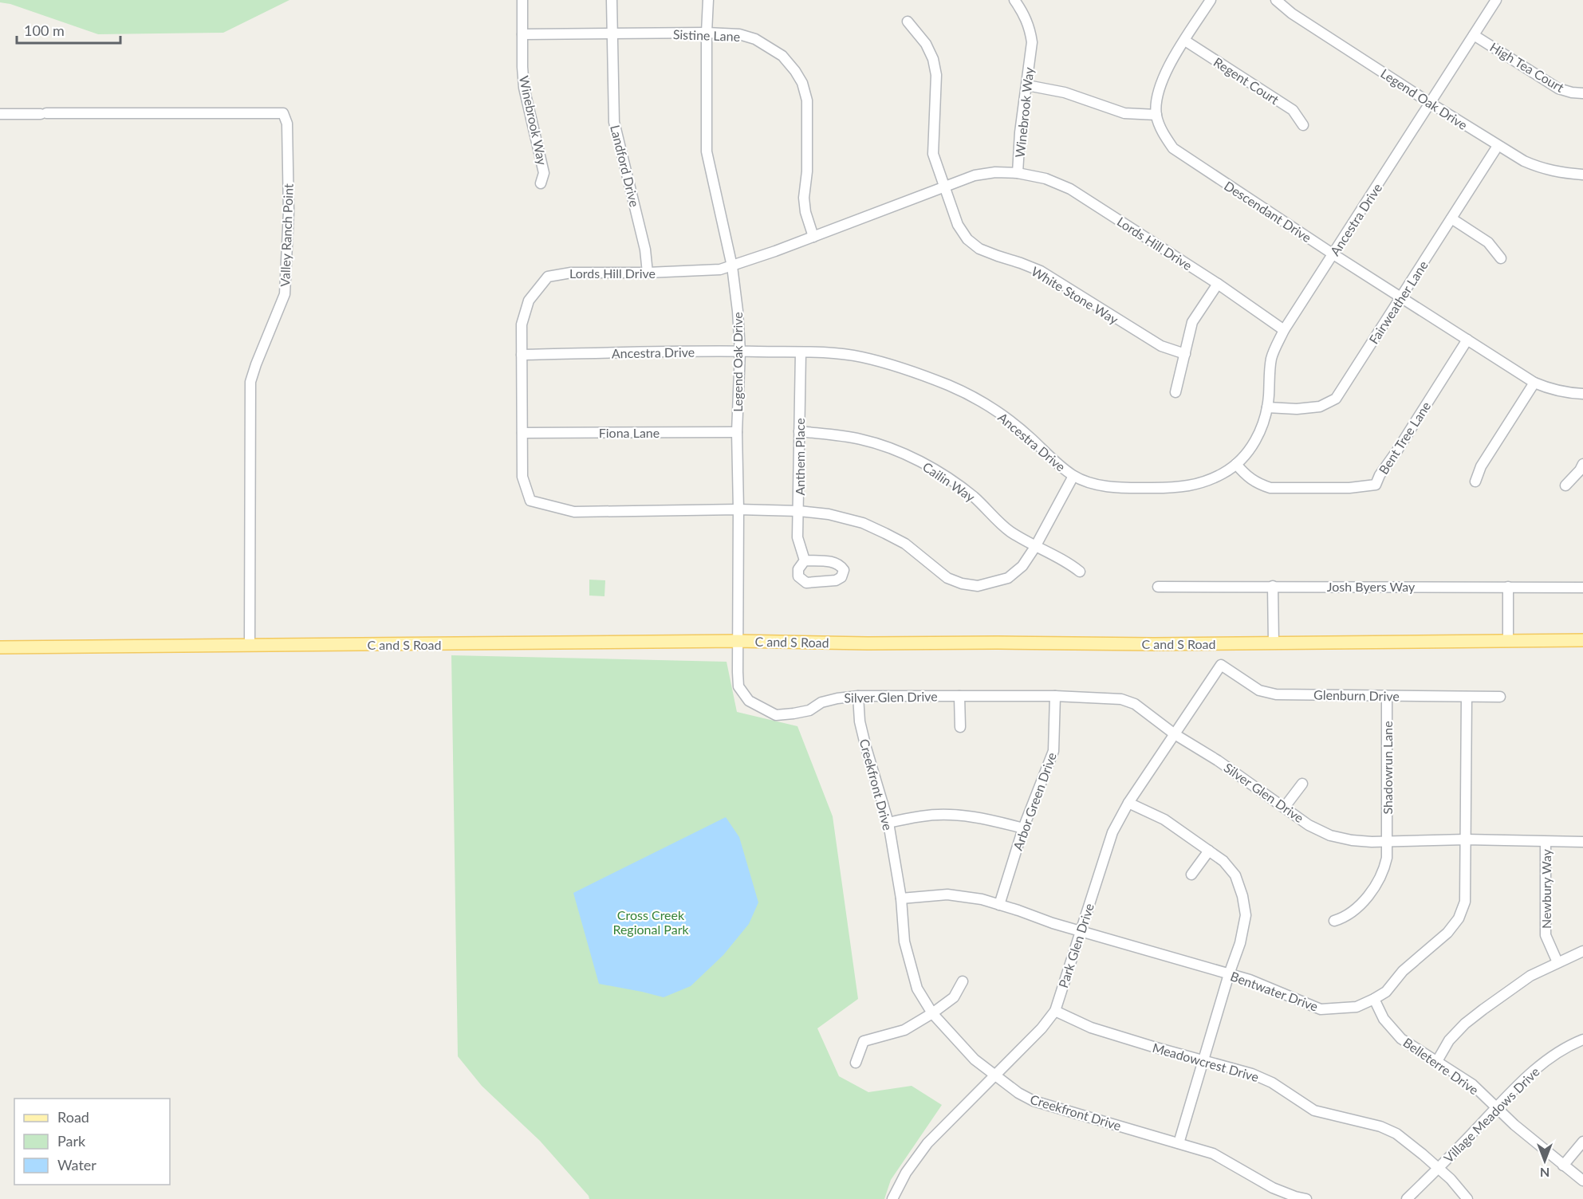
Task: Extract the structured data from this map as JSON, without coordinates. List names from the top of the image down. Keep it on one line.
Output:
{"streets":{"main road":["C and S Road"],"street":["Sistine Lane","High Tea Court","Regent Court","Legend Oak Drive","Winebrook Way","Landford Drive","Descendant Drive","Ancestra Drive","Valley Ranch Point","Lords Hill Drive","White Stone Way","Fairweather Lane","Fiona Lane","Bent Tree Lane","Anthem Place","Cailin Way","Josh Byers Way","Glenburn Drive","Silver Glen Drive","Shadowrun Lane","Creekfront Drive","Arbor Green Drive","Newbury Way","Park Glen Drive","Bentwater Drive","Meadowcrest Drive","Belleterre Drive","Village Meadows Drive"]},"crossings":[["Sistine Lane","Legend Oak Drive"],["Sistine Lane","Winebrook Way"],["Sistine Lane","Landford Drive"],["Sistine Lane","Lords Hill Drive"],["High Tea Court","Ancestra Drive"],["Regent Court","Descendant Drive"],["Legend Oak Drive","Ancestra Drive"],["Legend Oak Drive","Lords Hill Drive"],["Legend Oak Drive","Fairweather Lane"],["Legend Oak Drive","Fiona Lane"],["Legend Oak Drive","C and S Road"],["Legend Oak Drive","Silver Glen Drive"],["Winebrook Way","Lords Hill Drive"],["Winebrook Way","White Stone Way"],["Landford Drive","Lords Hill Drive"],["Descendant Drive","Ancestra Drive"],["Descendant Drive","Fairweather Lane"],["Descendant Drive","Bent Tree Lane"],["Ancestra Drive","Lords Hill Drive"],["Ancestra Drive","Fairweather Lane"],["Ancestra Drive","Bent Tree Lane"],["Ancestra Drive","Anthem Place"],["Valley Ranch Point","C and S Road"],["Lords Hill Drive","White Stone Way"],["Lords Hill Drive","Fiona Lane"],["Anthem Place","Cailin Way"],["C and S Road","Silver Glen Drive"],["Glenburn Drive","Shadowrun Lane"],["Glenburn Drive","Park Glen Drive"],["Glenburn Drive","Bentwater Drive"],["Silver Glen Drive","Shadowrun Lane"],["Silver Glen Drive","Creekfront Drive"],["Silver Glen Drive","Arbor Green Drive"],["Silver Glen Drive","Newbury Way"],["Silver Glen Drive","Park Glen Drive"],["Silver Glen Drive","Bentwater Drive"],["Creekfront Drive","Park Glen Drive"],["Creekfront Drive","Bentwater Drive"],["Arbor Green Drive","Bentwater Drive"],["Park Glen Drive","Bentwater Drive"],["Park Glen Drive","Meadowcrest Drive"],["Bentwater Drive","Belleterre Drive"],["Meadowcrest Drive","Village Meadows Drive"],["Belleterre Drive","Village Meadows Drive"]],"parks":["Cross Creek Regional Park"],"legend":["Road","Park","Water"],"scale_bar":"100 m","north":"bottom"}
